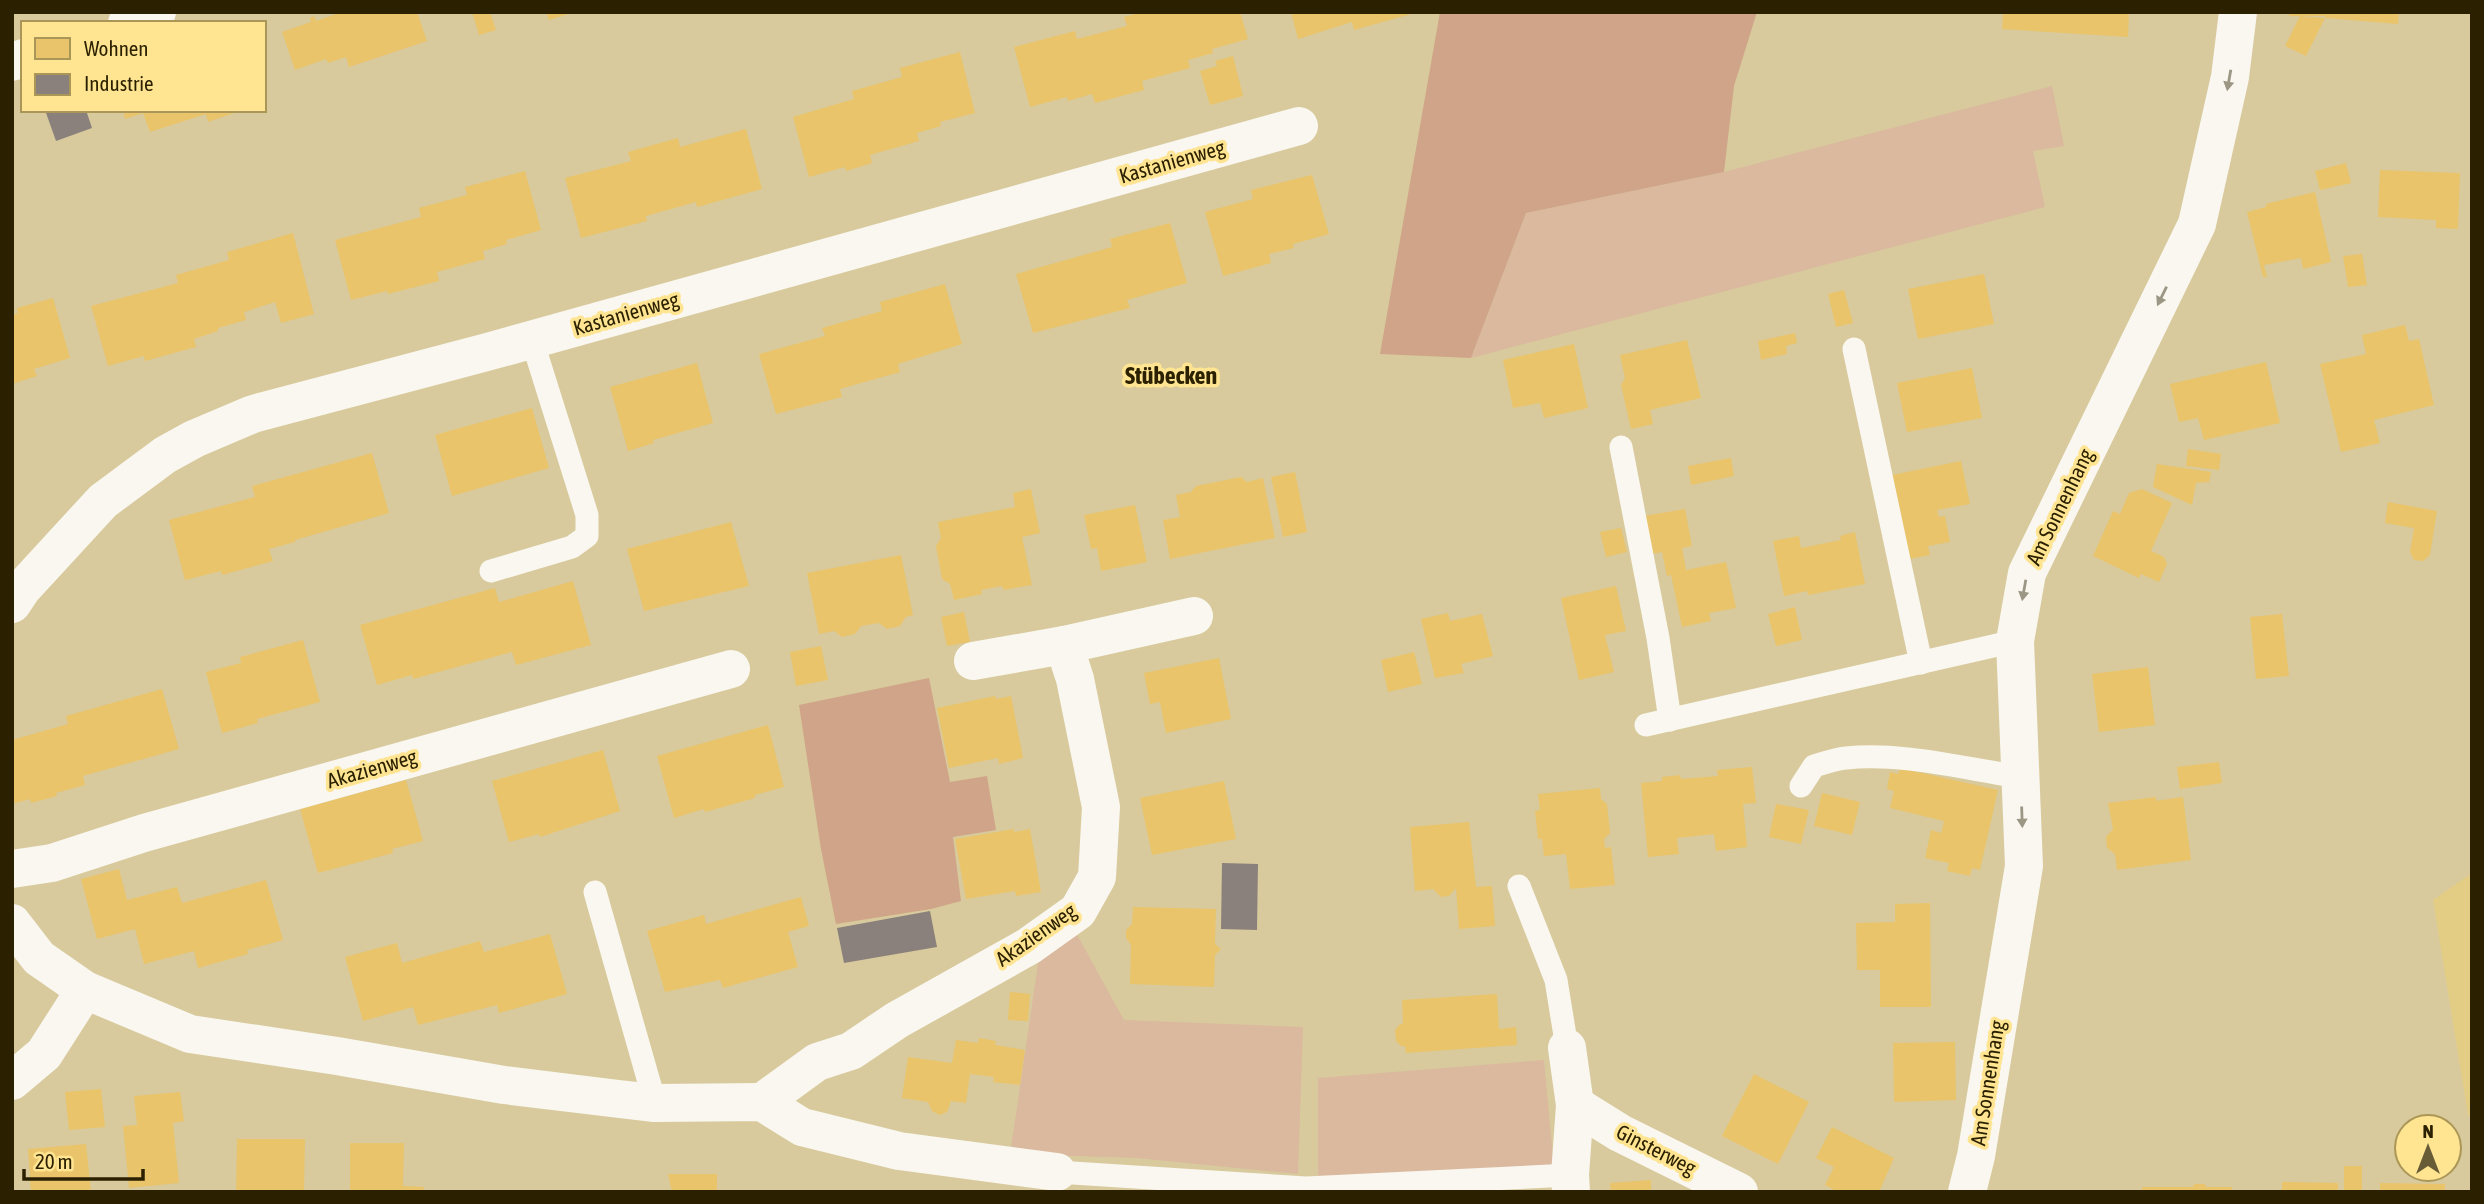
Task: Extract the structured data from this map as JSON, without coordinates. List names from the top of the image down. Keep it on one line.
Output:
{"streets":{"street":["Kastanienweg","Am Sonnenhang","Akazienweg","Ginsterweg"]},"one_way":["Am Sonnenhang"],"districts":["Stübecken"],"legend":["Wohnen","Industrie"],"scale_bar":"20 m","north":"top"}
